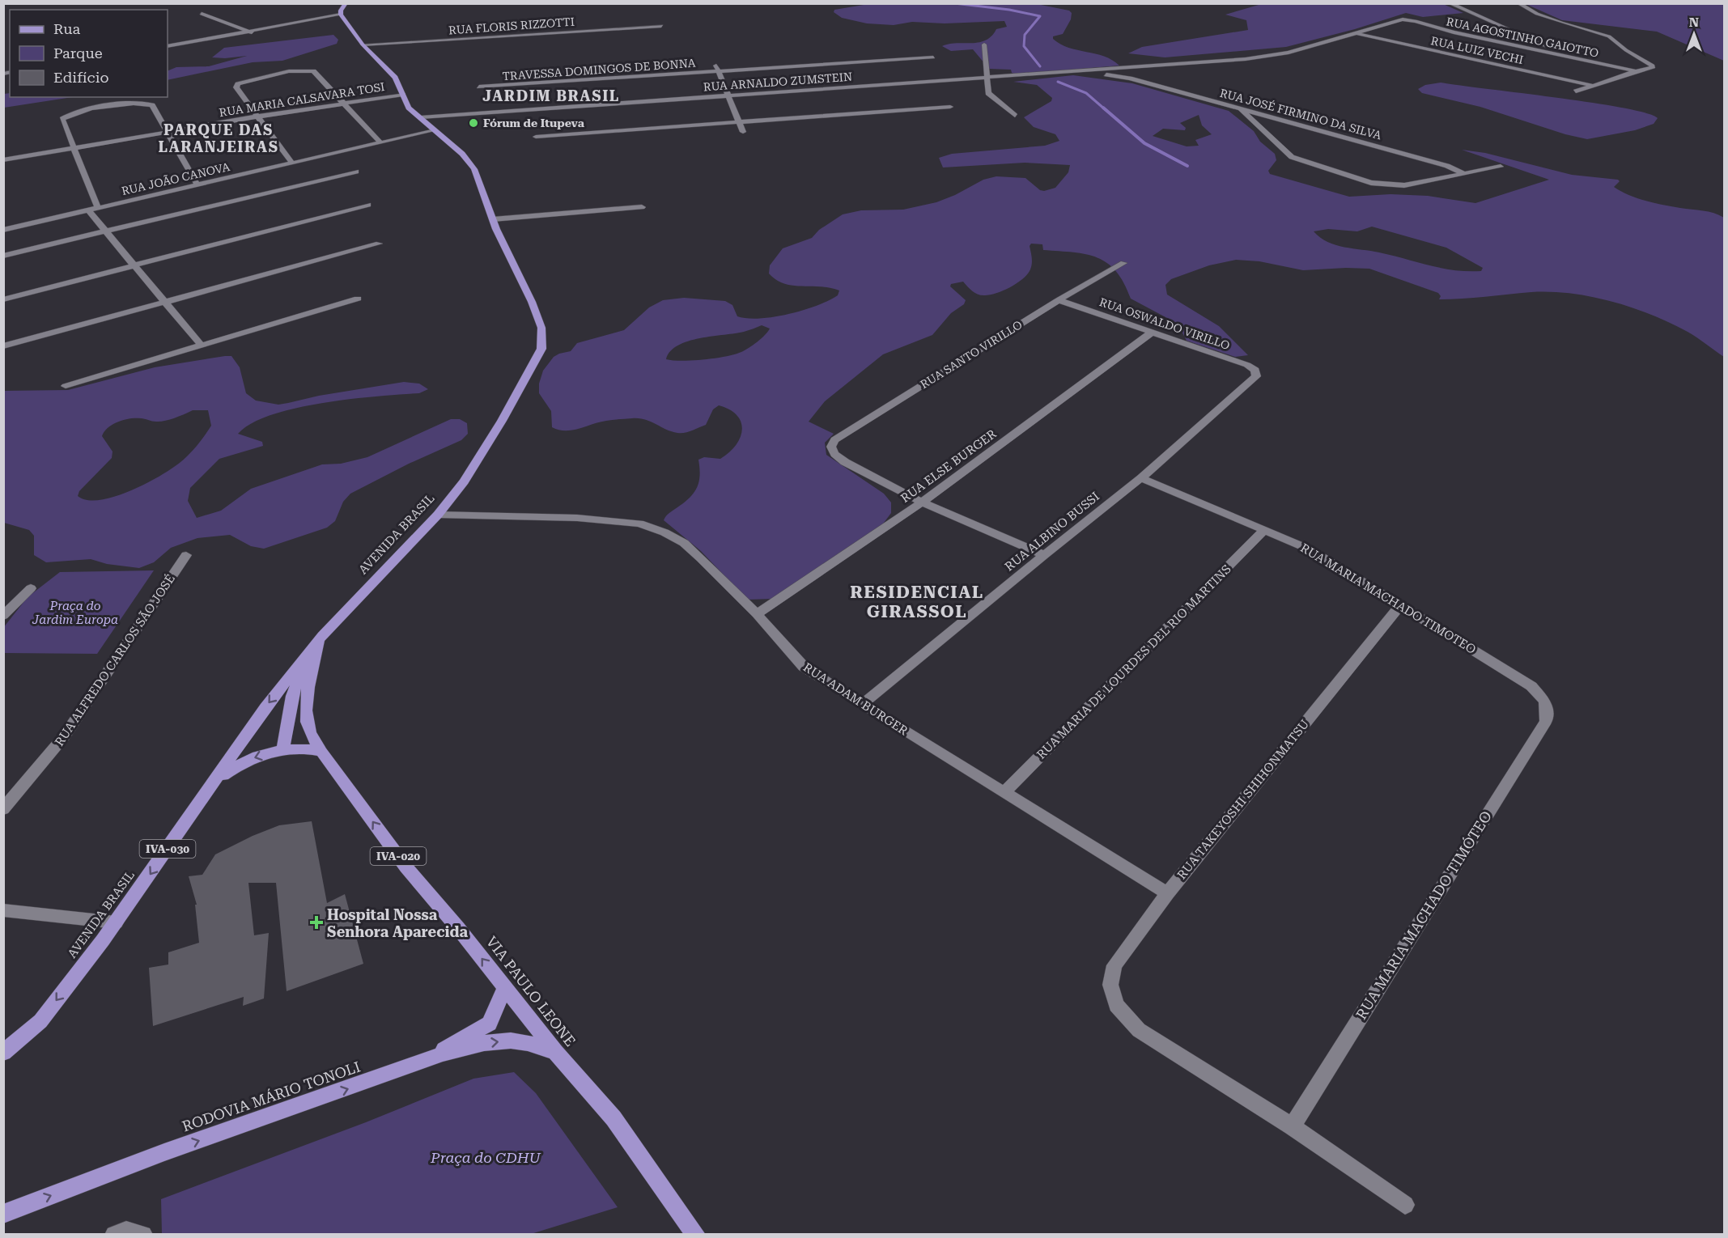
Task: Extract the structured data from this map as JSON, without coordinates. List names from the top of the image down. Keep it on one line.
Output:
{"streets":{"main road":["AVENIDA BRASIL","IVA-030","IVA-020","VIA PAULO LEONE","RODOVIA MÁRIO TONOLI"],"street":["RUA FLORIS RIZZOTTI","RUA AGOSTINHO GAIOTTO","RUA LUIZ VECHI","TRAVESSA DOMINGOS DE BONNA","RUA ARNALDO ZUMSTEIN","RUA MARIA CALSAVARA TOSI","RUA JOSÉ FIRMINO DA SILVA","RUA JOÃO CANOVA","RUA OSWALDO VIRILLO","RUA SANTO VIRILLO","RUA ELSE BURGER","RUA ALBINO BUSSI","RUA MARIA MACHADO TIMOTEO","RUA ALFREDO CARLOS SÃO JOSÉ","RUA MARIA DE LOURDES DEL RIO MARTINS","RUA ADAM BURGER","RUA TAKEYOSHI SHIHONMATSU","RUA MARIA MACHADO TIMÓTEO"]},"crossings":[["RUA FLORIS RIZZOTTI","AVENIDA BRASIL"],["RUA AGOSTINHO GAIOTTO","RUA ARNALDO ZUMSTEIN"],["RUA LUIZ VECHI","RUA ARNALDO ZUMSTEIN"],["RUA ARNALDO ZUMSTEIN","RUA JOSÉ FIRMINO DA SILVA"],["RUA ARNALDO ZUMSTEIN","AVENIDA BRASIL"],["RUA MARIA CALSAVARA TOSI","AVENIDA BRASIL"],["RUA JOÃO CANOVA","AVENIDA BRASIL"],["RUA OSWALDO VIRILLO","RUA SANTO VIRILLO"],["RUA OSWALDO VIRILLO","RUA ELSE BURGER"],["RUA OSWALDO VIRILLO","RUA ALBINO BUSSI"],["RUA SANTO VIRILLO","RUA ELSE BURGER"],["RUA ELSE BURGER","RUA ADAM BURGER"],["RUA ALBINO BUSSI","RUA MARIA MACHADO TIMOTEO"],["RUA ALBINO BUSSI","RUA ADAM BURGER"],["AVENIDA BRASIL","RUA ADAM BURGER"],["AVENIDA BRASIL","VIA PAULO LEONE"],["RUA MARIA MACHADO TIMOTEO","RUA MARIA DE LOURDES DEL RIO MARTINS"],["RUA MARIA MACHADO TIMOTEO","RUA TAKEYOSHI SHIHONMATSU"],["RUA MARIA MACHADO TIMOTEO","RUA MARIA MACHADO TIMÓTEO"],["RUA MARIA DE LOURDES DEL RIO MARTINS","RUA ADAM BURGER"],["RUA ADAM BURGER","RUA TAKEYOSHI SHIHONMATSU"],["RUA TAKEYOSHI SHIHONMATSU","RUA MARIA MACHADO TIMÓTEO"],["VIA PAULO LEONE","RODOVIA MÁRIO TONOLI"]],"one_way":["AVENIDA BRASIL","VIA PAULO LEONE","RODOVIA MÁRIO TONOLI"],"districts":["JARDIM BRASIL","PARQUE DAS LARANJEIRAS","RESIDENCIAL GIRASSOL"],"parks":["Praça do Jardim Europa","Praça do CDHU"],"places":{"other":["Fórum de Itupeva"],"health":["Hospital Nossa Senhora Aparecida"]},"legend":["Rua","Parque","Edifício"],"north":"top"}
